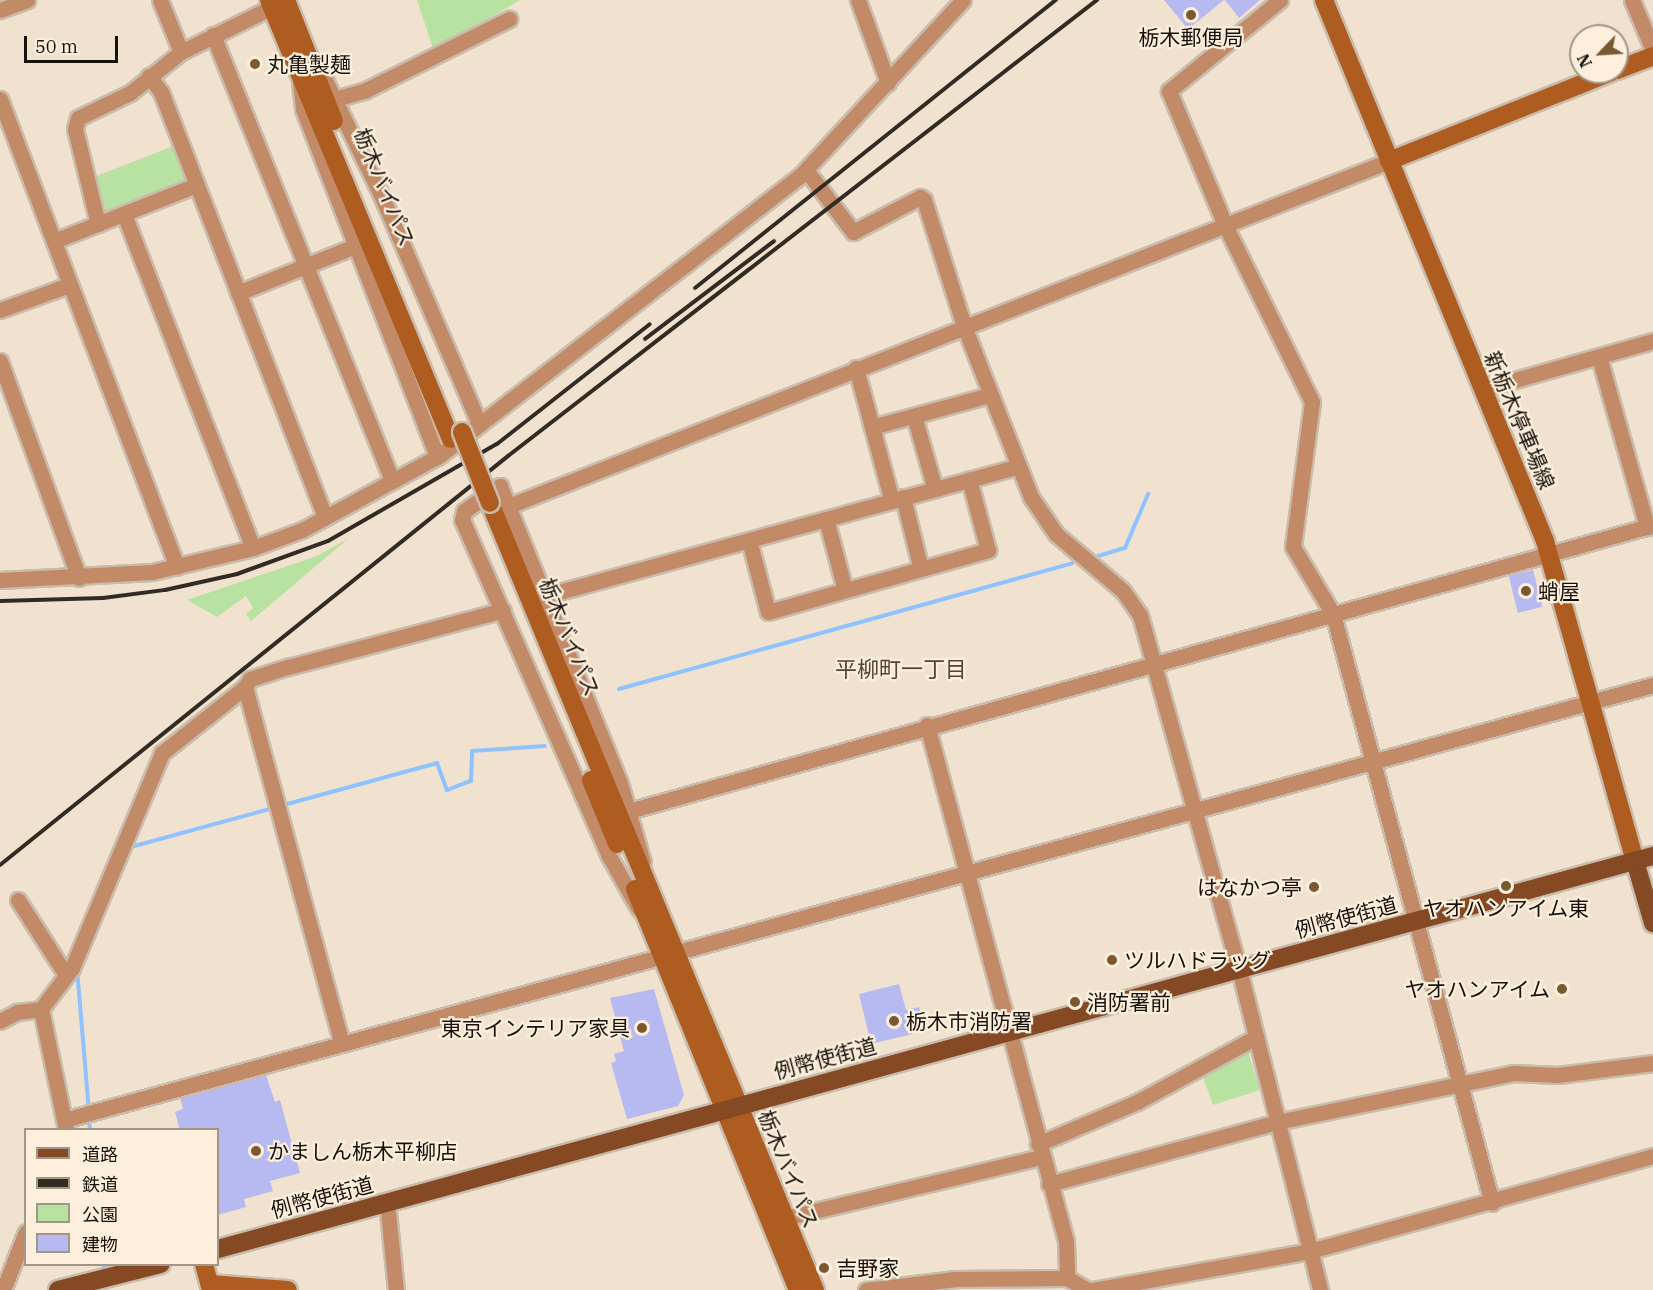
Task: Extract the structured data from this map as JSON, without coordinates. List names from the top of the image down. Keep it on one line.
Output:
{"streets":{"main road":["栃木バイパス","新栃木停車場線","例幣使街道"]},"crossings":[["栃木バイパス","例幣使街道"],["新栃木停車場線","例幣使街道"]],"districts":["平柳町一丁目"],"places":["栃木郵便局","丸亀製麺","蛸屋","ヤオハンアイム東","はなかつ亭","ツルハドラッグ","ヤオハンアイム","消防署前","栃木市消防署","東京インテリア家具","かましん栃木平柳店","吉野家"],"legend":["道路","鉄道","公園","建物"],"scale_bar":"50 m","north":"bottom left"}
